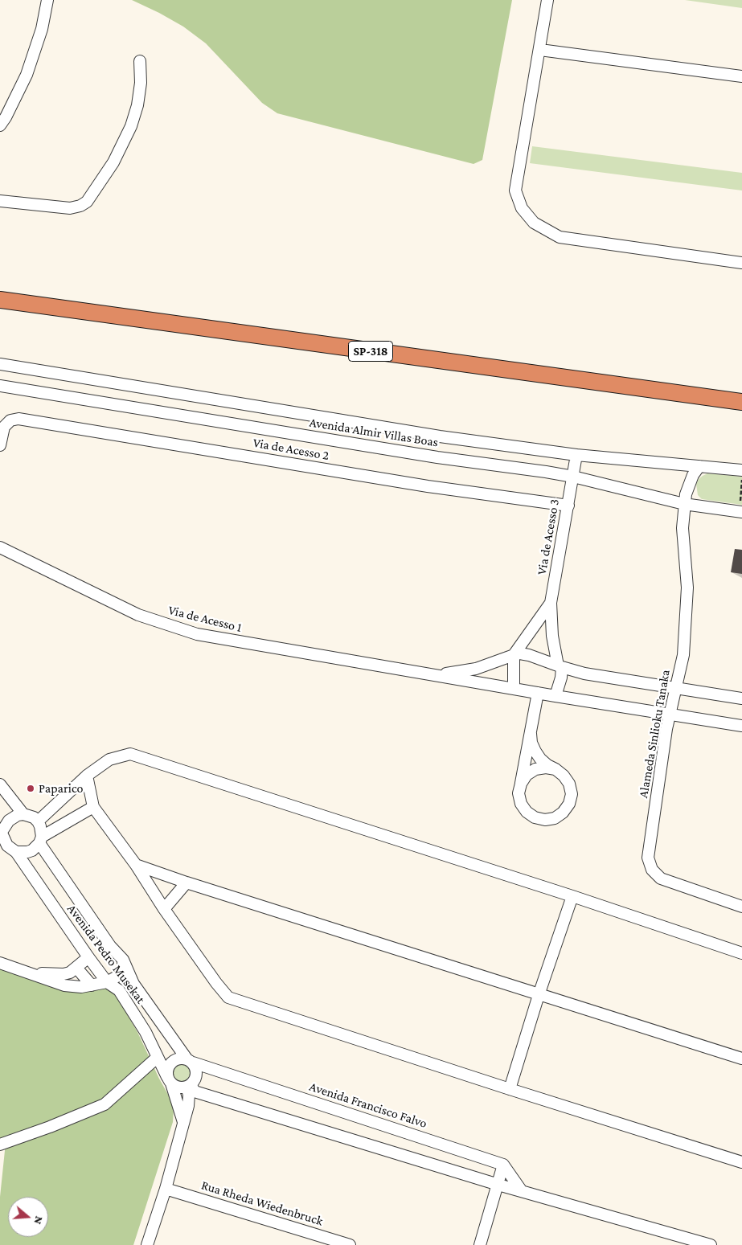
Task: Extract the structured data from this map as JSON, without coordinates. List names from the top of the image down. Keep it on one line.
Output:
{"streets":{"highway":["SP-318"],"street":["Avenida Almir Villas Boas","Via de Acesso 2","Via de Acesso 3","Via de Acesso 1","Alameda Sinlioku Tanaka","Avenida Pedro Musekat","Avenida Francisco Falvo","Rua Rheda Wiedenbruck"]},"crossings":[["Avenida Almir Villas Boas","Via de Acesso 3"],["Avenida Almir Villas Boas","Alameda Sinlioku Tanaka"],["Via de Acesso 2","Via de Acesso 3"],["Avenida Pedro Musekat","Avenida Francisco Falvo"]],"places":["Paparico"],"north":"right"}
